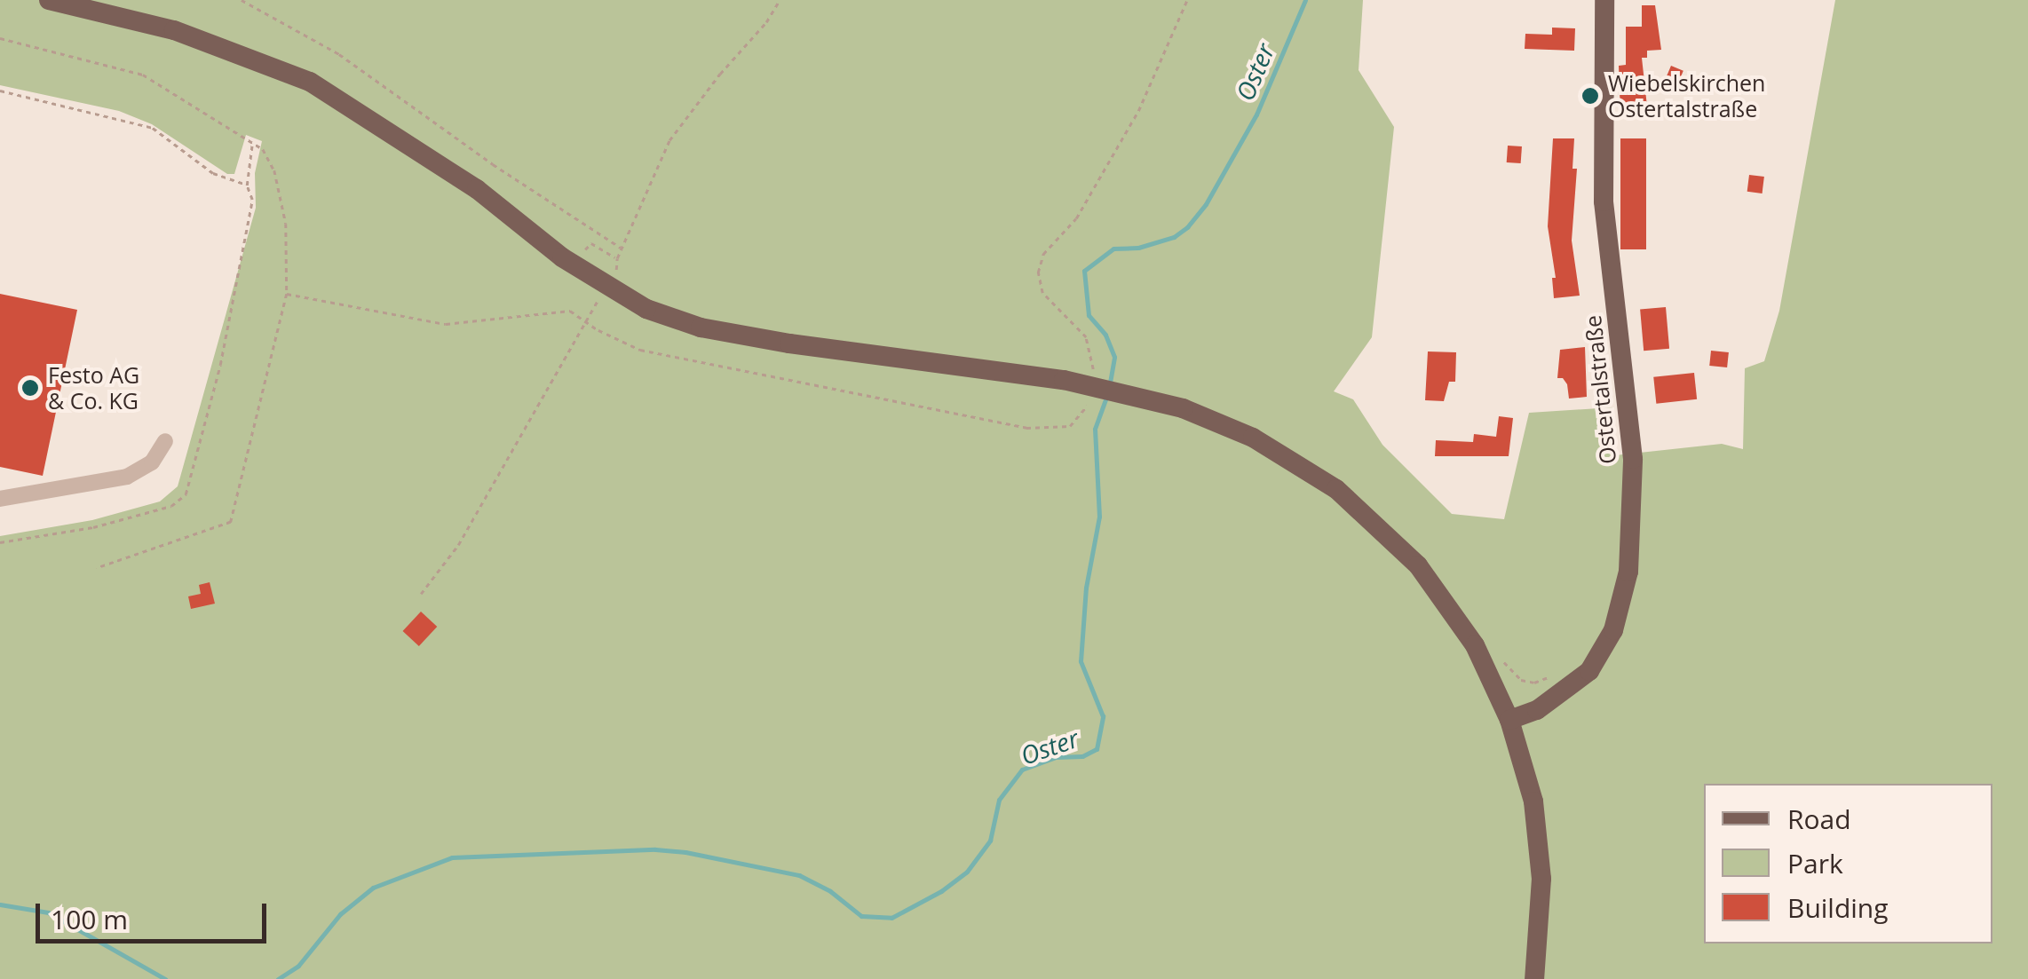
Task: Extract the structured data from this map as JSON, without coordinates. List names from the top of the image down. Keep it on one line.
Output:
{"streets":{"main road":["Ostertalstraße"]},"water":["Oster"],"places":["Wiebelskirchen Ostertalstraße","Festo AG & Co. KG"],"legend":["Road","Park","Building"],"scale_bar":"100 m"}
